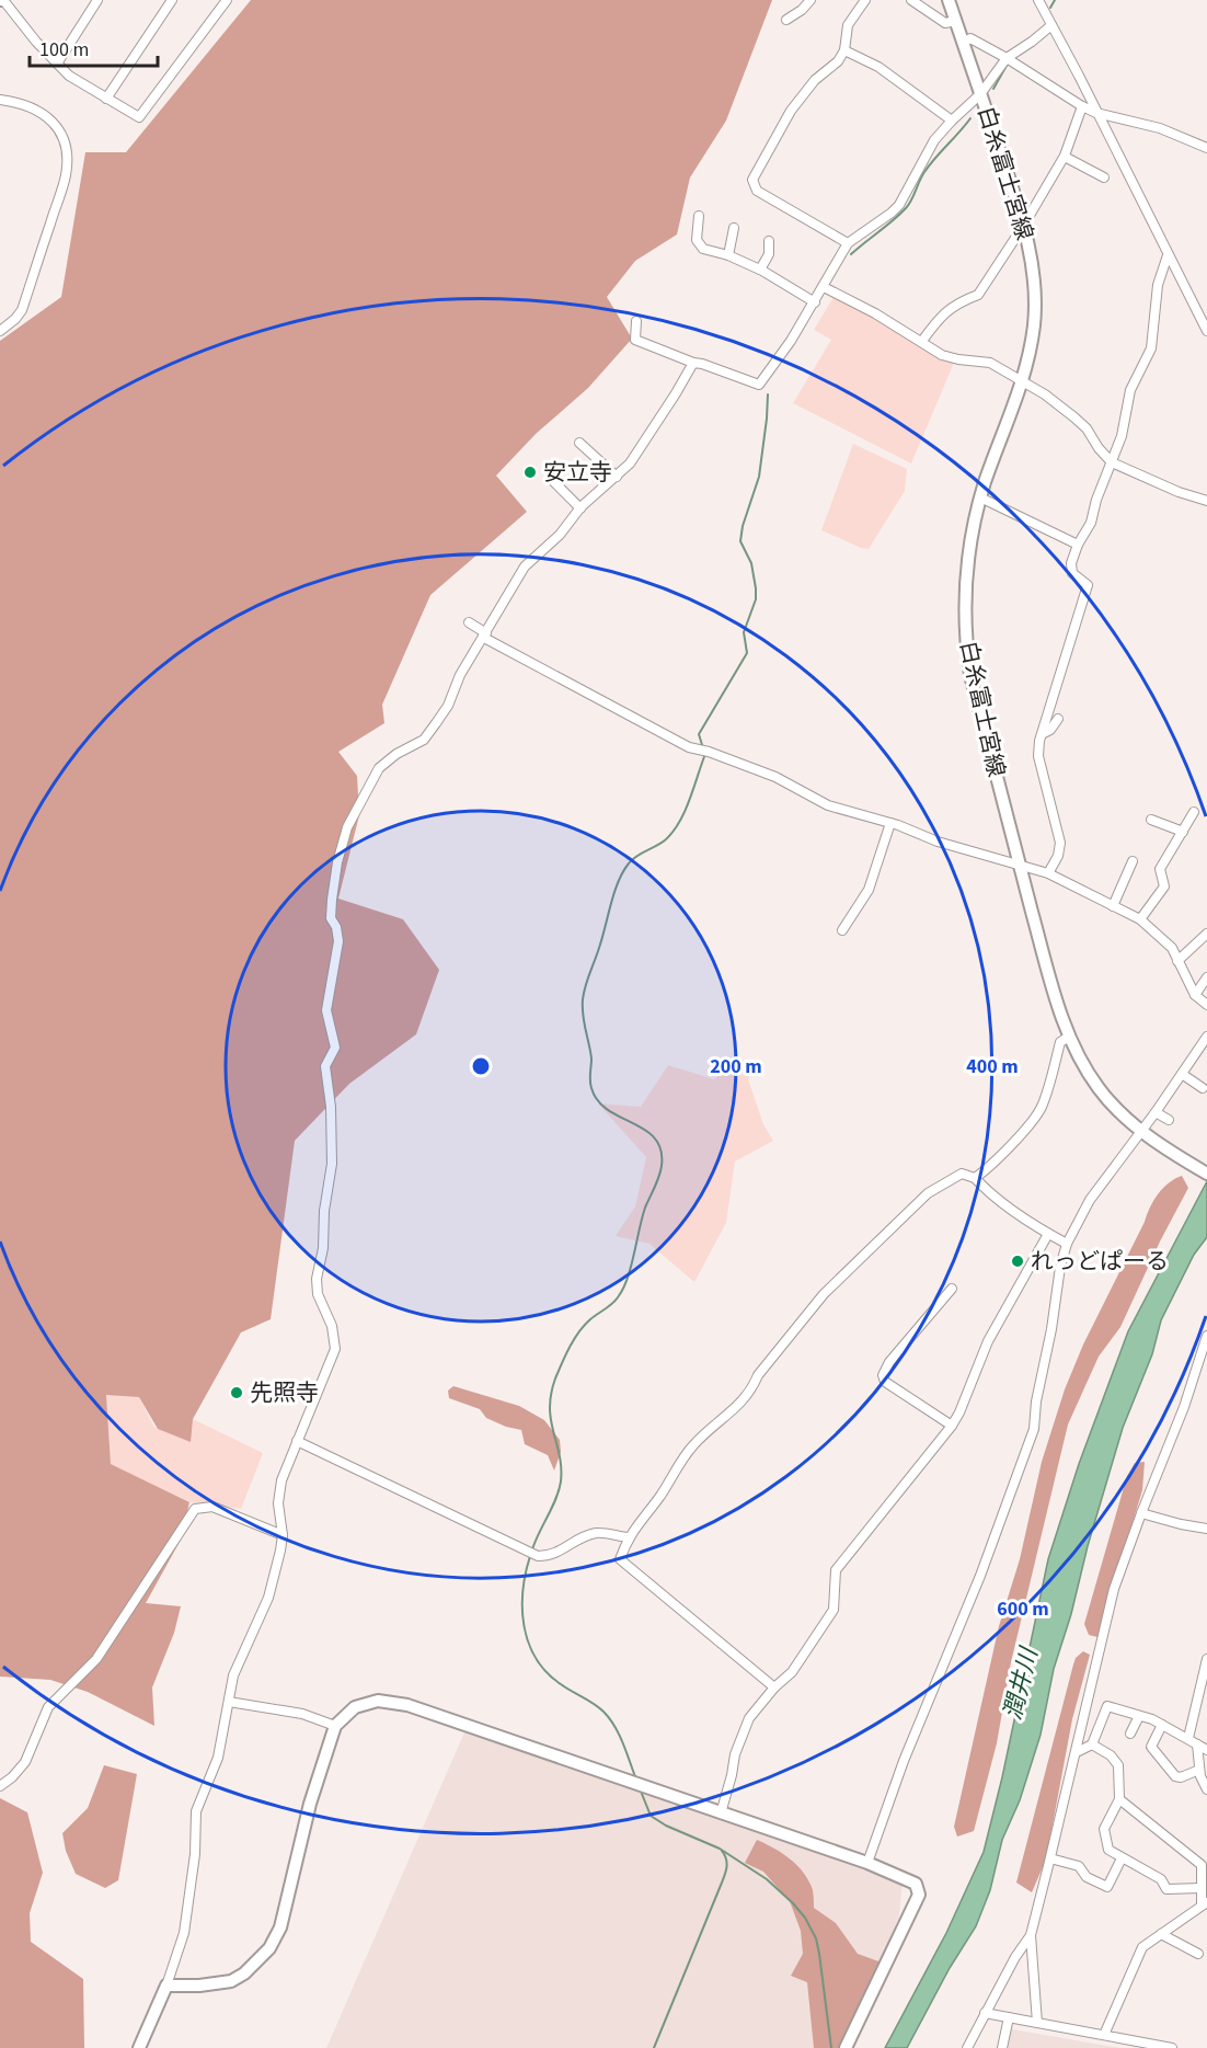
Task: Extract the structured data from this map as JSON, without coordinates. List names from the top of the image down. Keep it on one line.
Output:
{"streets":{"main road":["白糸富士宮線"]},"water":["潤井川"],"places":["安立寺","れっどぱーる","先照寺"],"scale_bar":"100 m","rings":["200 m","400 m","600 m"]}
